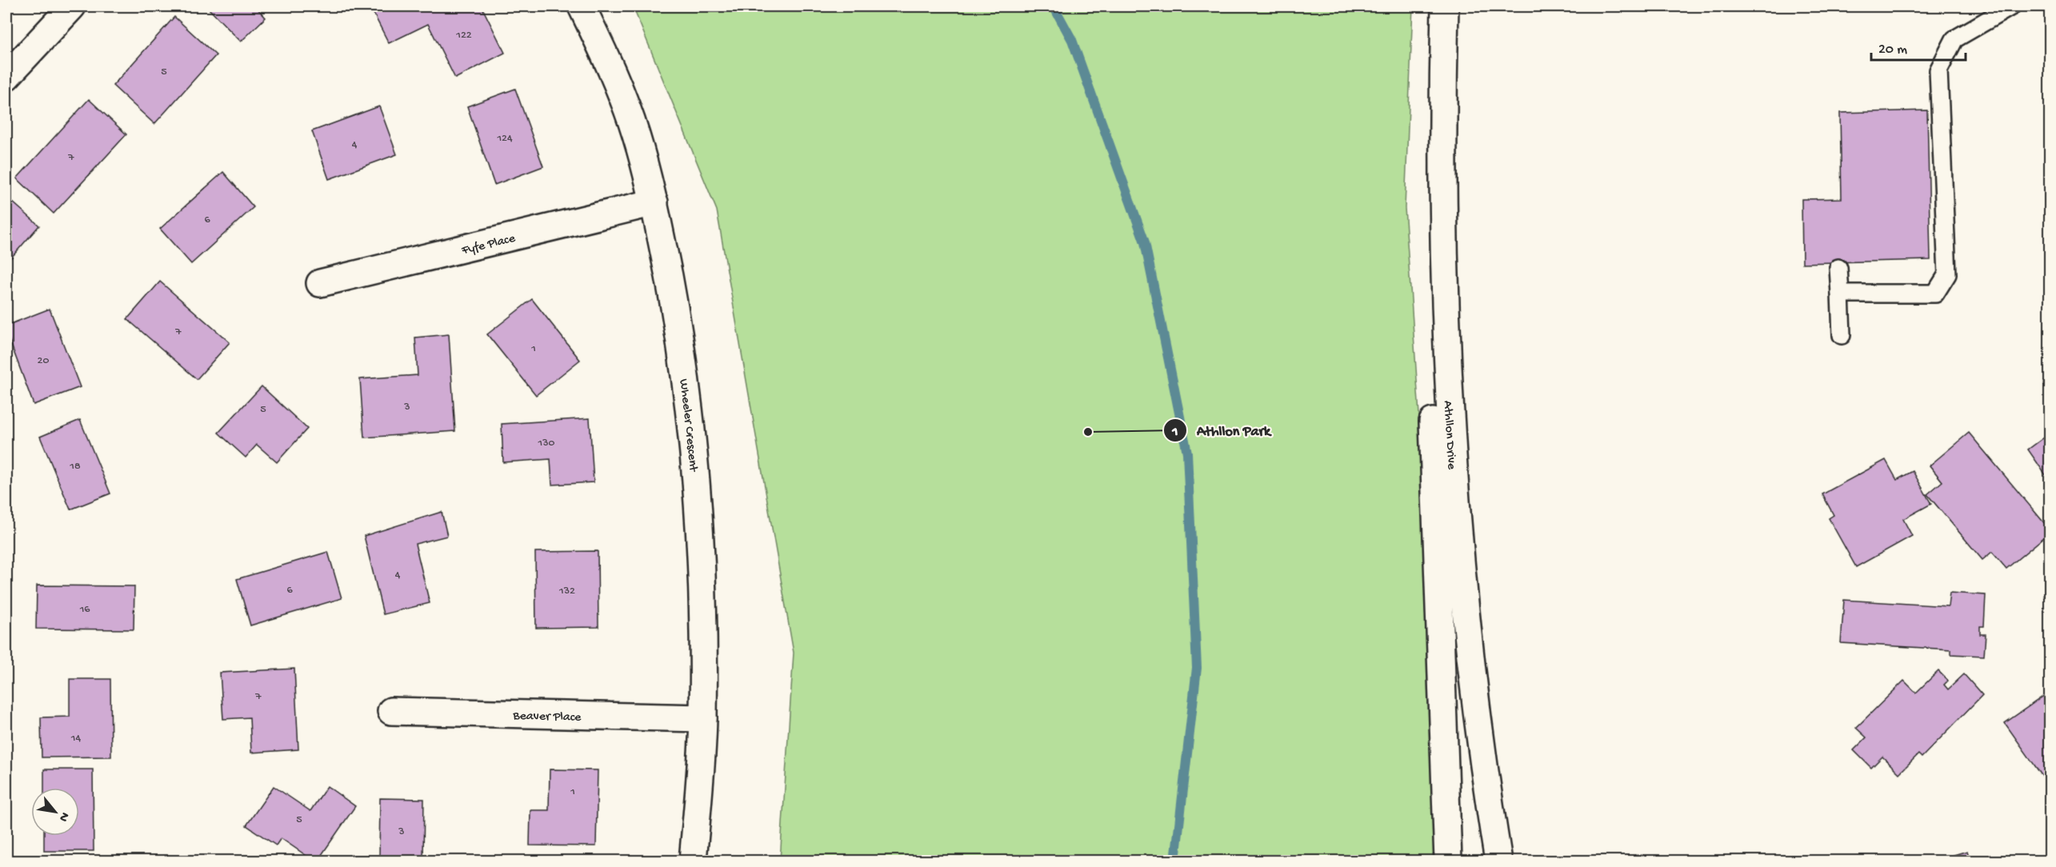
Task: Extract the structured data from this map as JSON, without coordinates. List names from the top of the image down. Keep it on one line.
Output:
{"streets":{"main road":["Fyfe Place","Wheeler Crescent","Athllon Drive","Beaver Place"]},"crossings":[["Fyfe Place","Wheeler Crescent"],["Wheeler Crescent","Beaver Place"]],"places":["Athllon Park"],"house_numbers":["122","5","124","4","7","6","7","1","20","3","5","130","18","4","6","132","16","7","14","1","5","3"],"scale_bar":"20 m","north":"bottom right"}
